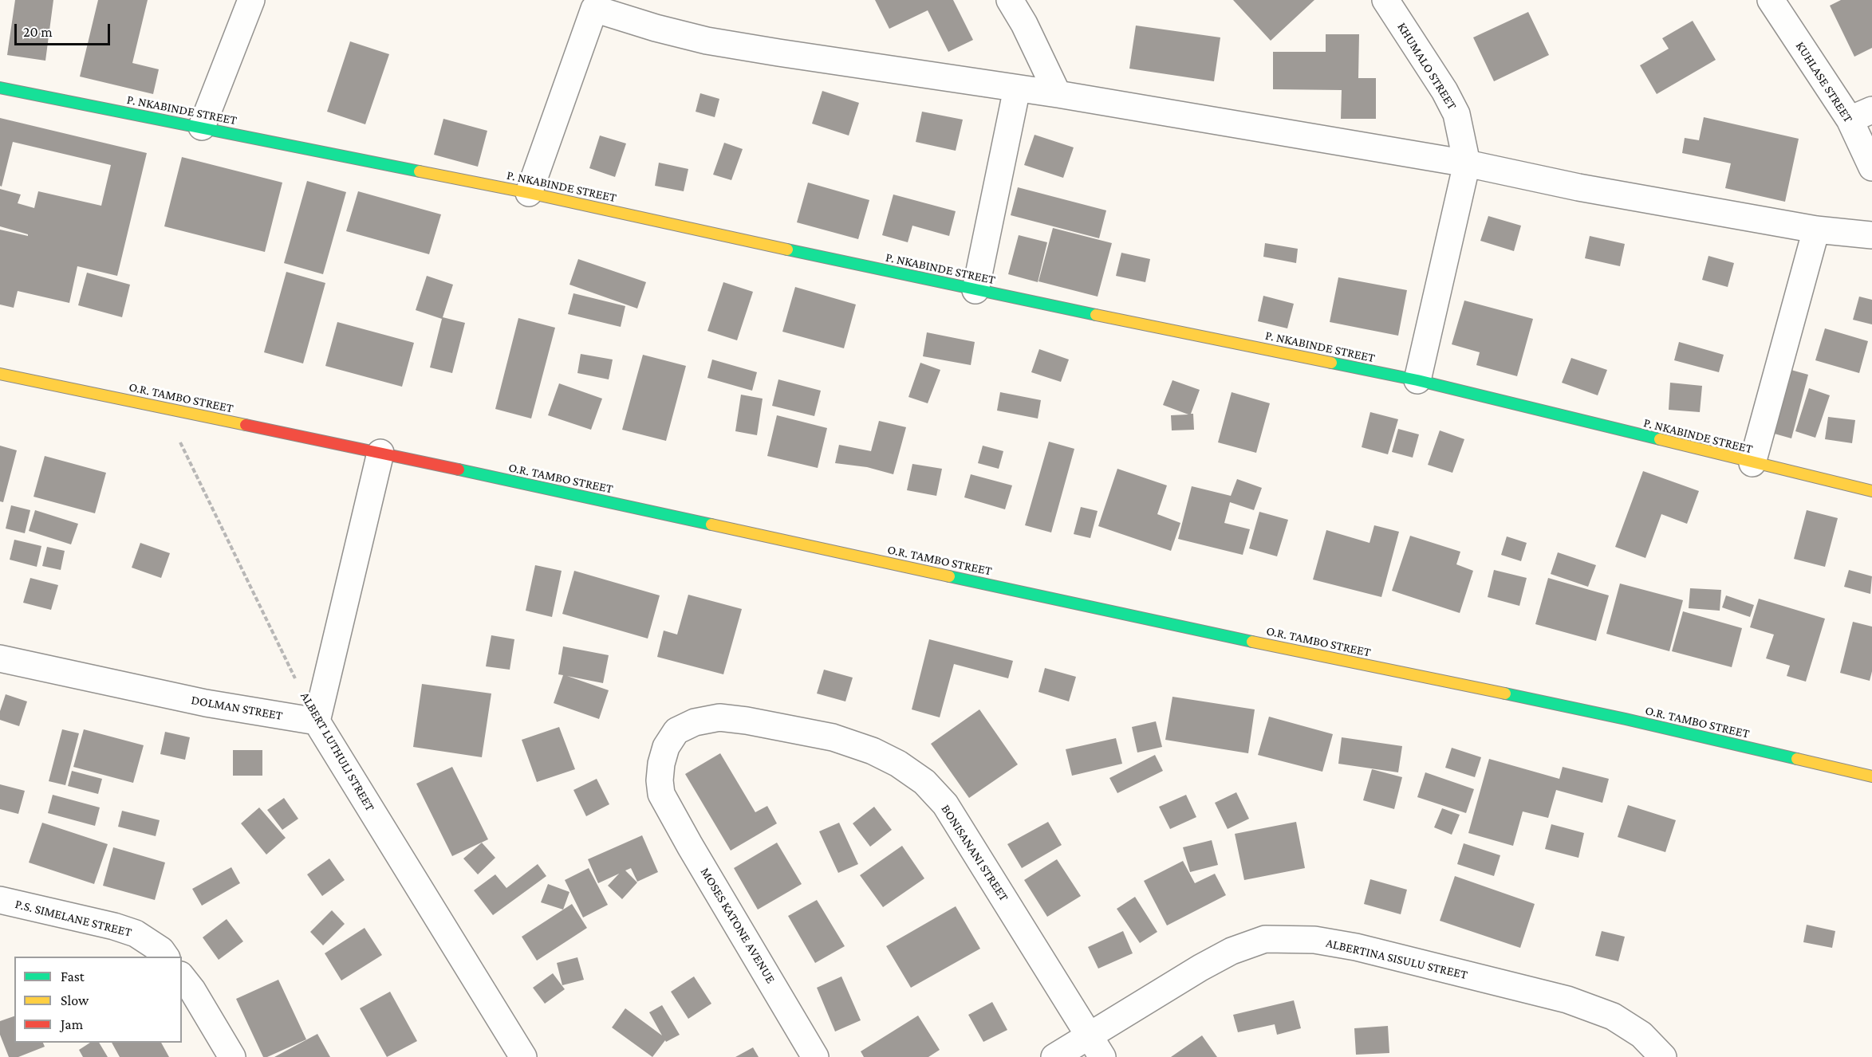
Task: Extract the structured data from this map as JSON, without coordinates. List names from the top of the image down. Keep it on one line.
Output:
{"streets":{"street":["KHUMALO STREET","KUHLASE STREET","P. NKABINDE STREET","O.R. TAMBO STREET","DOLMAN STREET","ALBERT LUTHULI STREET","BONISANANI STREET","P.S. SIMELANE STREET","MOSES KATONE AVENUE","ALBERTINA SISULU STREET"]},"crossings":[["O.R. TAMBO STREET","ALBERT LUTHULI STREET"],["DOLMAN STREET","ALBERT LUTHULI STREET"],["BONISANANI STREET","MOSES KATONE AVENUE"],["BONISANANI STREET","ALBERTINA SISULU STREET"]],"legend":["Fast","Slow","Jam"],"scale_bar":"20 m"}
